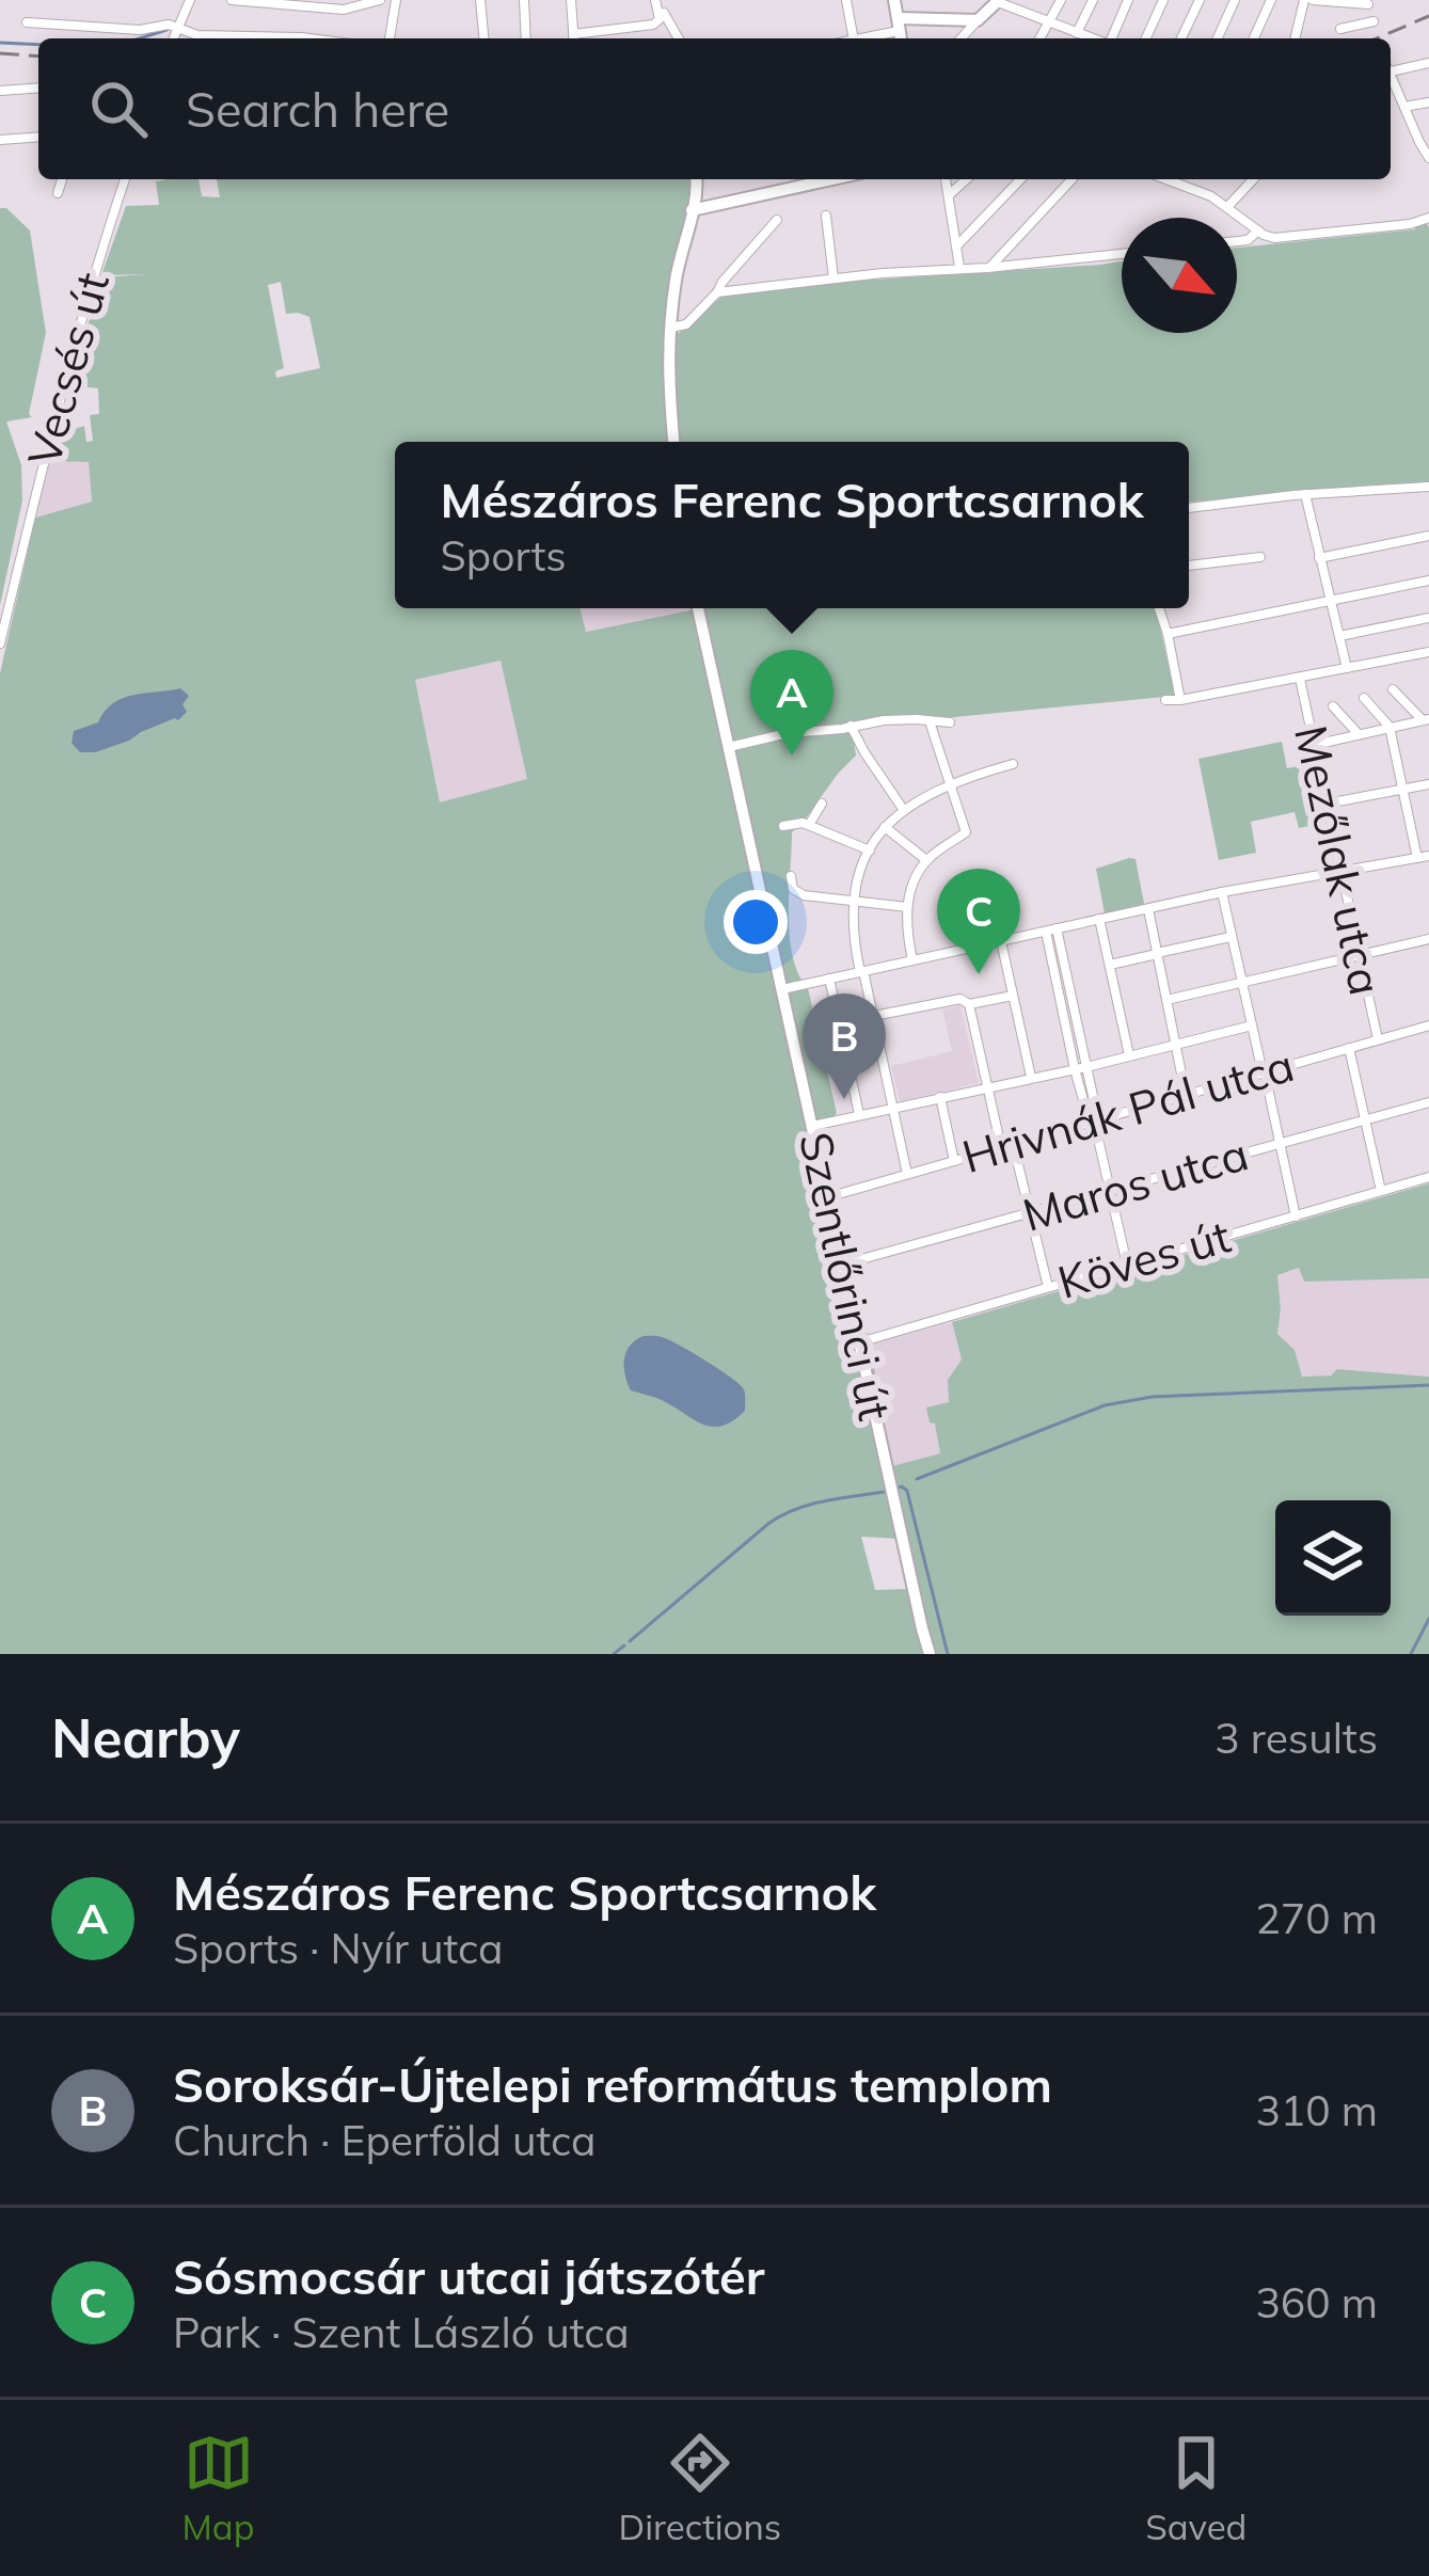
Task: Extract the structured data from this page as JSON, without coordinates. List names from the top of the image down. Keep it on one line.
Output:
{"streets":{"main road":["Szentlőrinci út"],"street":["Vecsés út","Mezőlak utca","Hrivnák Pál utca","Maros utca","Köves út"]},"crossings":[["Mezőlak utca","Hrivnák Pál utca"],["Hrivnák Pál utca","Szentlőrinci út"],["Maros utca","Szentlőrinci út"],["Köves út","Szentlőrinci út"]],"north":"bottom right","page":{"search":"Search here","popup":["Mészáros Ferenc Sportcsarnok","Sports"],"pins":["A","C","B"],"heading":["Nearby","3 results"],"list":[{"mark":"A","name":"Mészáros Ferenc Sportcsarnok","note":"Sports · Nyír utca","value":"270 m"},{"mark":"B","name":"Soroksár-Újtelepi református templom","note":"Church · Eperföld utca","value":"310 m"},{"mark":"C","name":"Sósmocsár utcai játszótér","note":"Park · Szent László utca","value":"360 m"}],"nav":["Map","Directions","Saved"]}}
